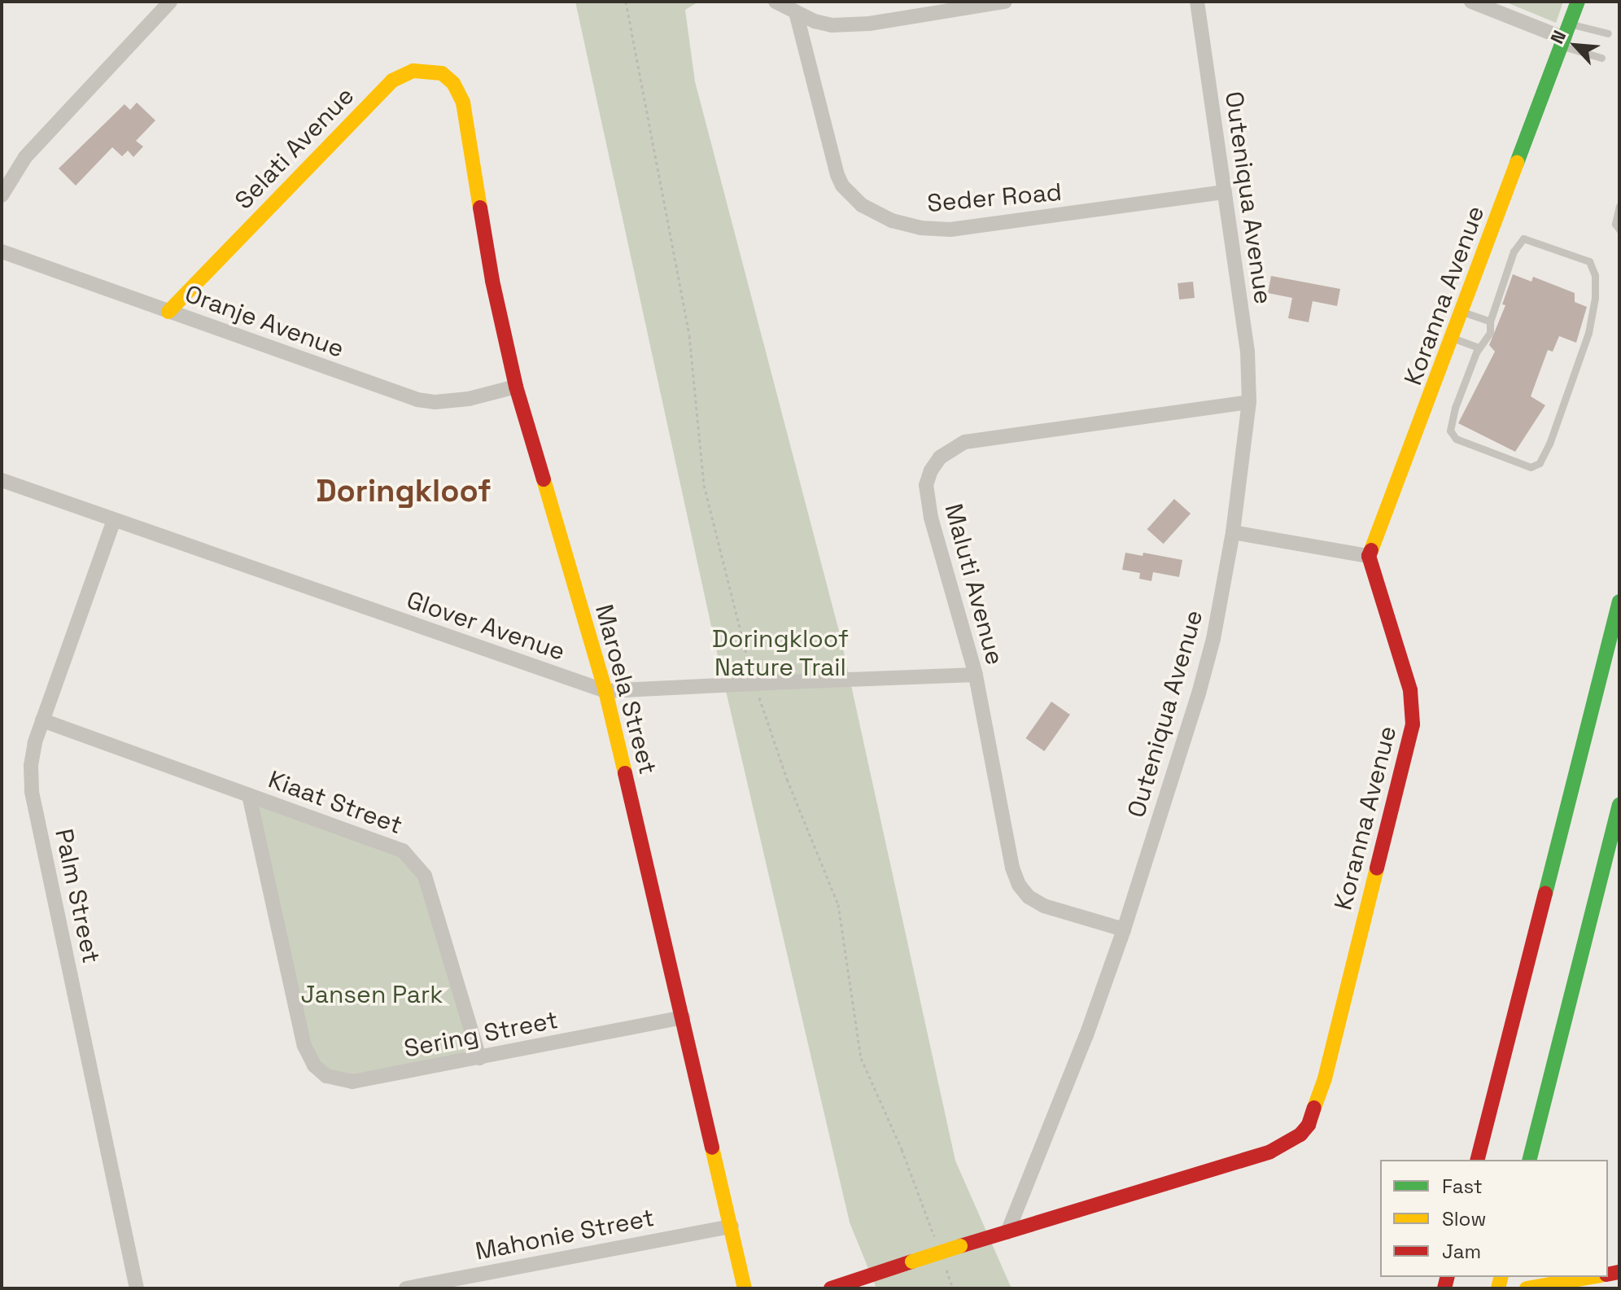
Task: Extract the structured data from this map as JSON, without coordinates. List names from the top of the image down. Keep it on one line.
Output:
{"streets":{"main road":["Selati Avenue","Koranna Avenue","Maroela Street"],"street":["Seder Road","Outeniqua Avenue","Oranje Avenue","Maluti Avenue","Glover Avenue","Kiaat Street","Palm Street","Sering Street","Mahonie Street"]},"crossings":[["Selati Avenue","Oranje Avenue"],["Selati Avenue","Maroela Street"],["Seder Road","Outeniqua Avenue"],["Outeniqua Avenue","Koranna Avenue"],["Outeniqua Avenue","Maluti Avenue"],["Oranje Avenue","Maroela Street"],["Maluti Avenue","Glover Avenue"],["Glover Avenue","Maroela Street"],["Glover Avenue","Palm Street"],["Maroela Street","Sering Street"],["Maroela Street","Mahonie Street"],["Kiaat Street","Palm Street"],["Kiaat Street","Sering Street"]],"districts":["Doringkloof"],"parks":["Doringkloof Nature Trail","Jansen Park"],"legend":["Fast","Slow","Jam"],"north":"top left"}
